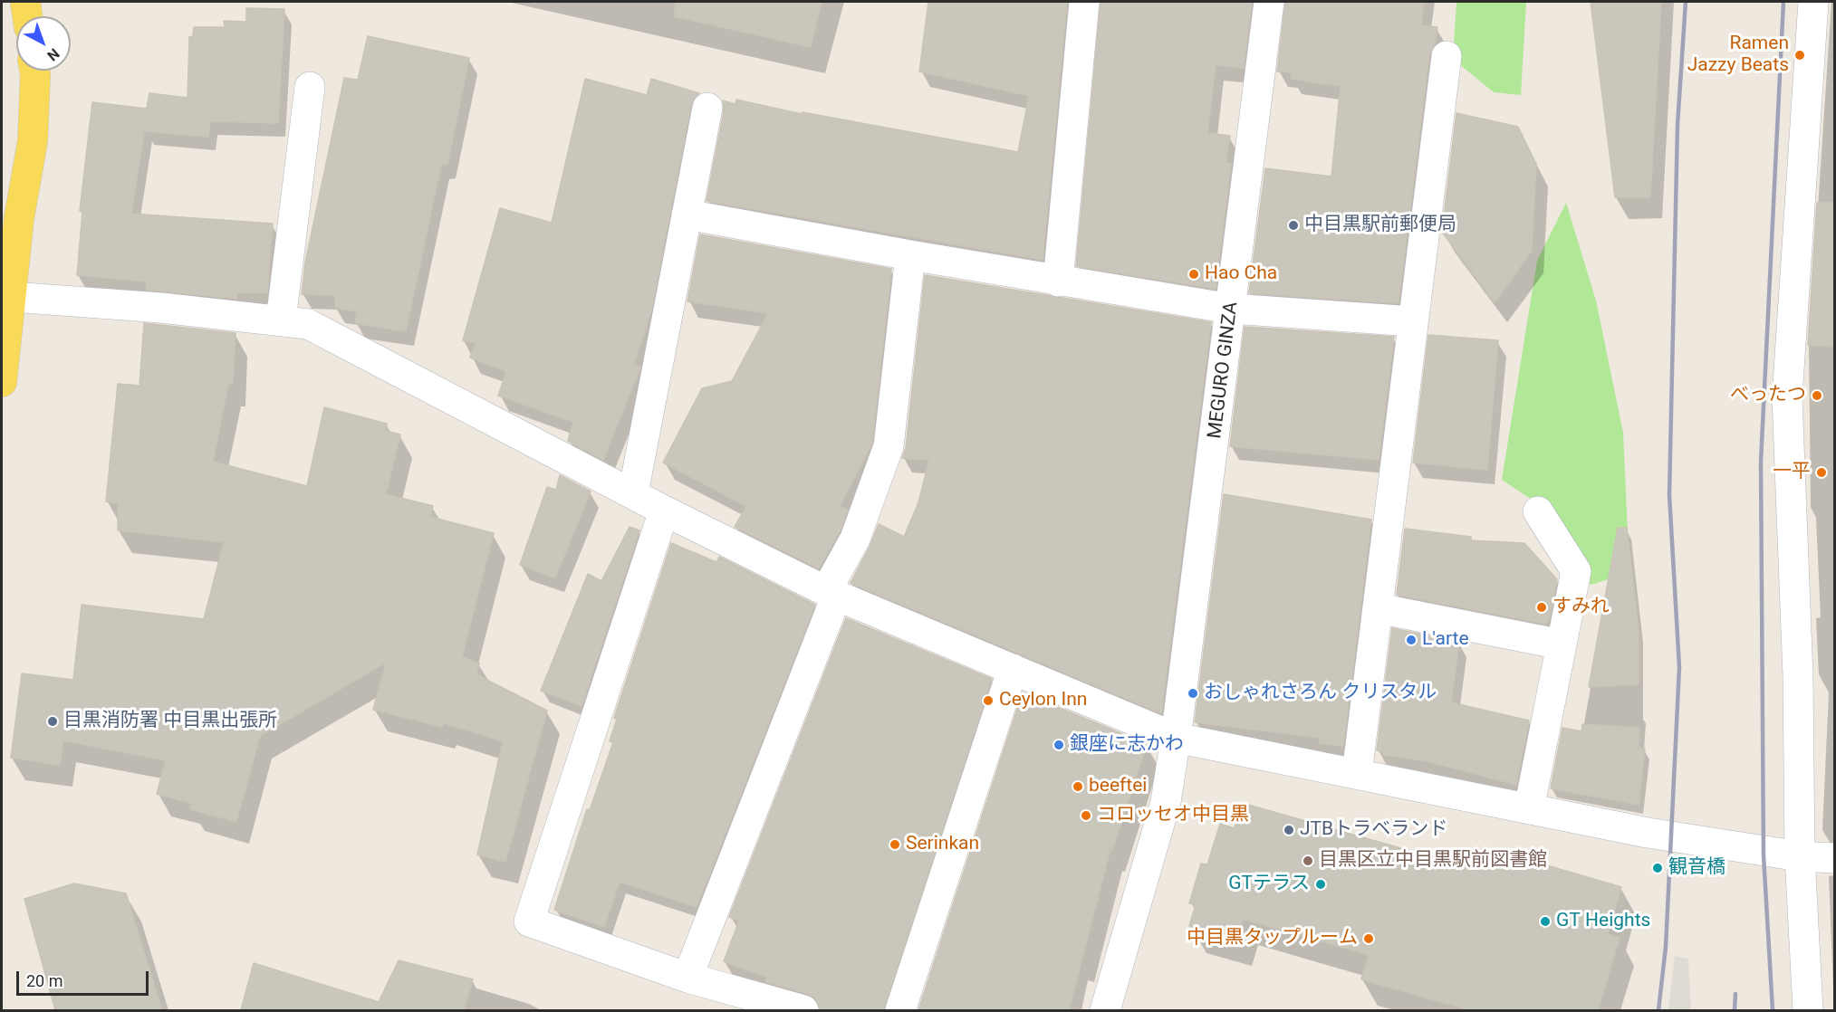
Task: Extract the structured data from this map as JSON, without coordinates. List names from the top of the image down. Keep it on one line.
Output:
{"streets":{"street":["MEGURO GINZA"]},"places":["Ramen Jazzy Beats","中目黒駅前郵便局","Hao Cha","べったつ","一平","すみれ","L'arte","おしゃれさろん クリスタル","Ceylon Inn","目黒消防署 中目黒出張所","銀座に志かわ","beeftei","コロッセオ中目黒","JTBトラベランド","Serinkan","目黒区立中目黒駅前図書館","観音橋","GTテラス","GT Heights","中目黒タップルーム"],"scale_bar":"20 m","north":"bottom right"}
